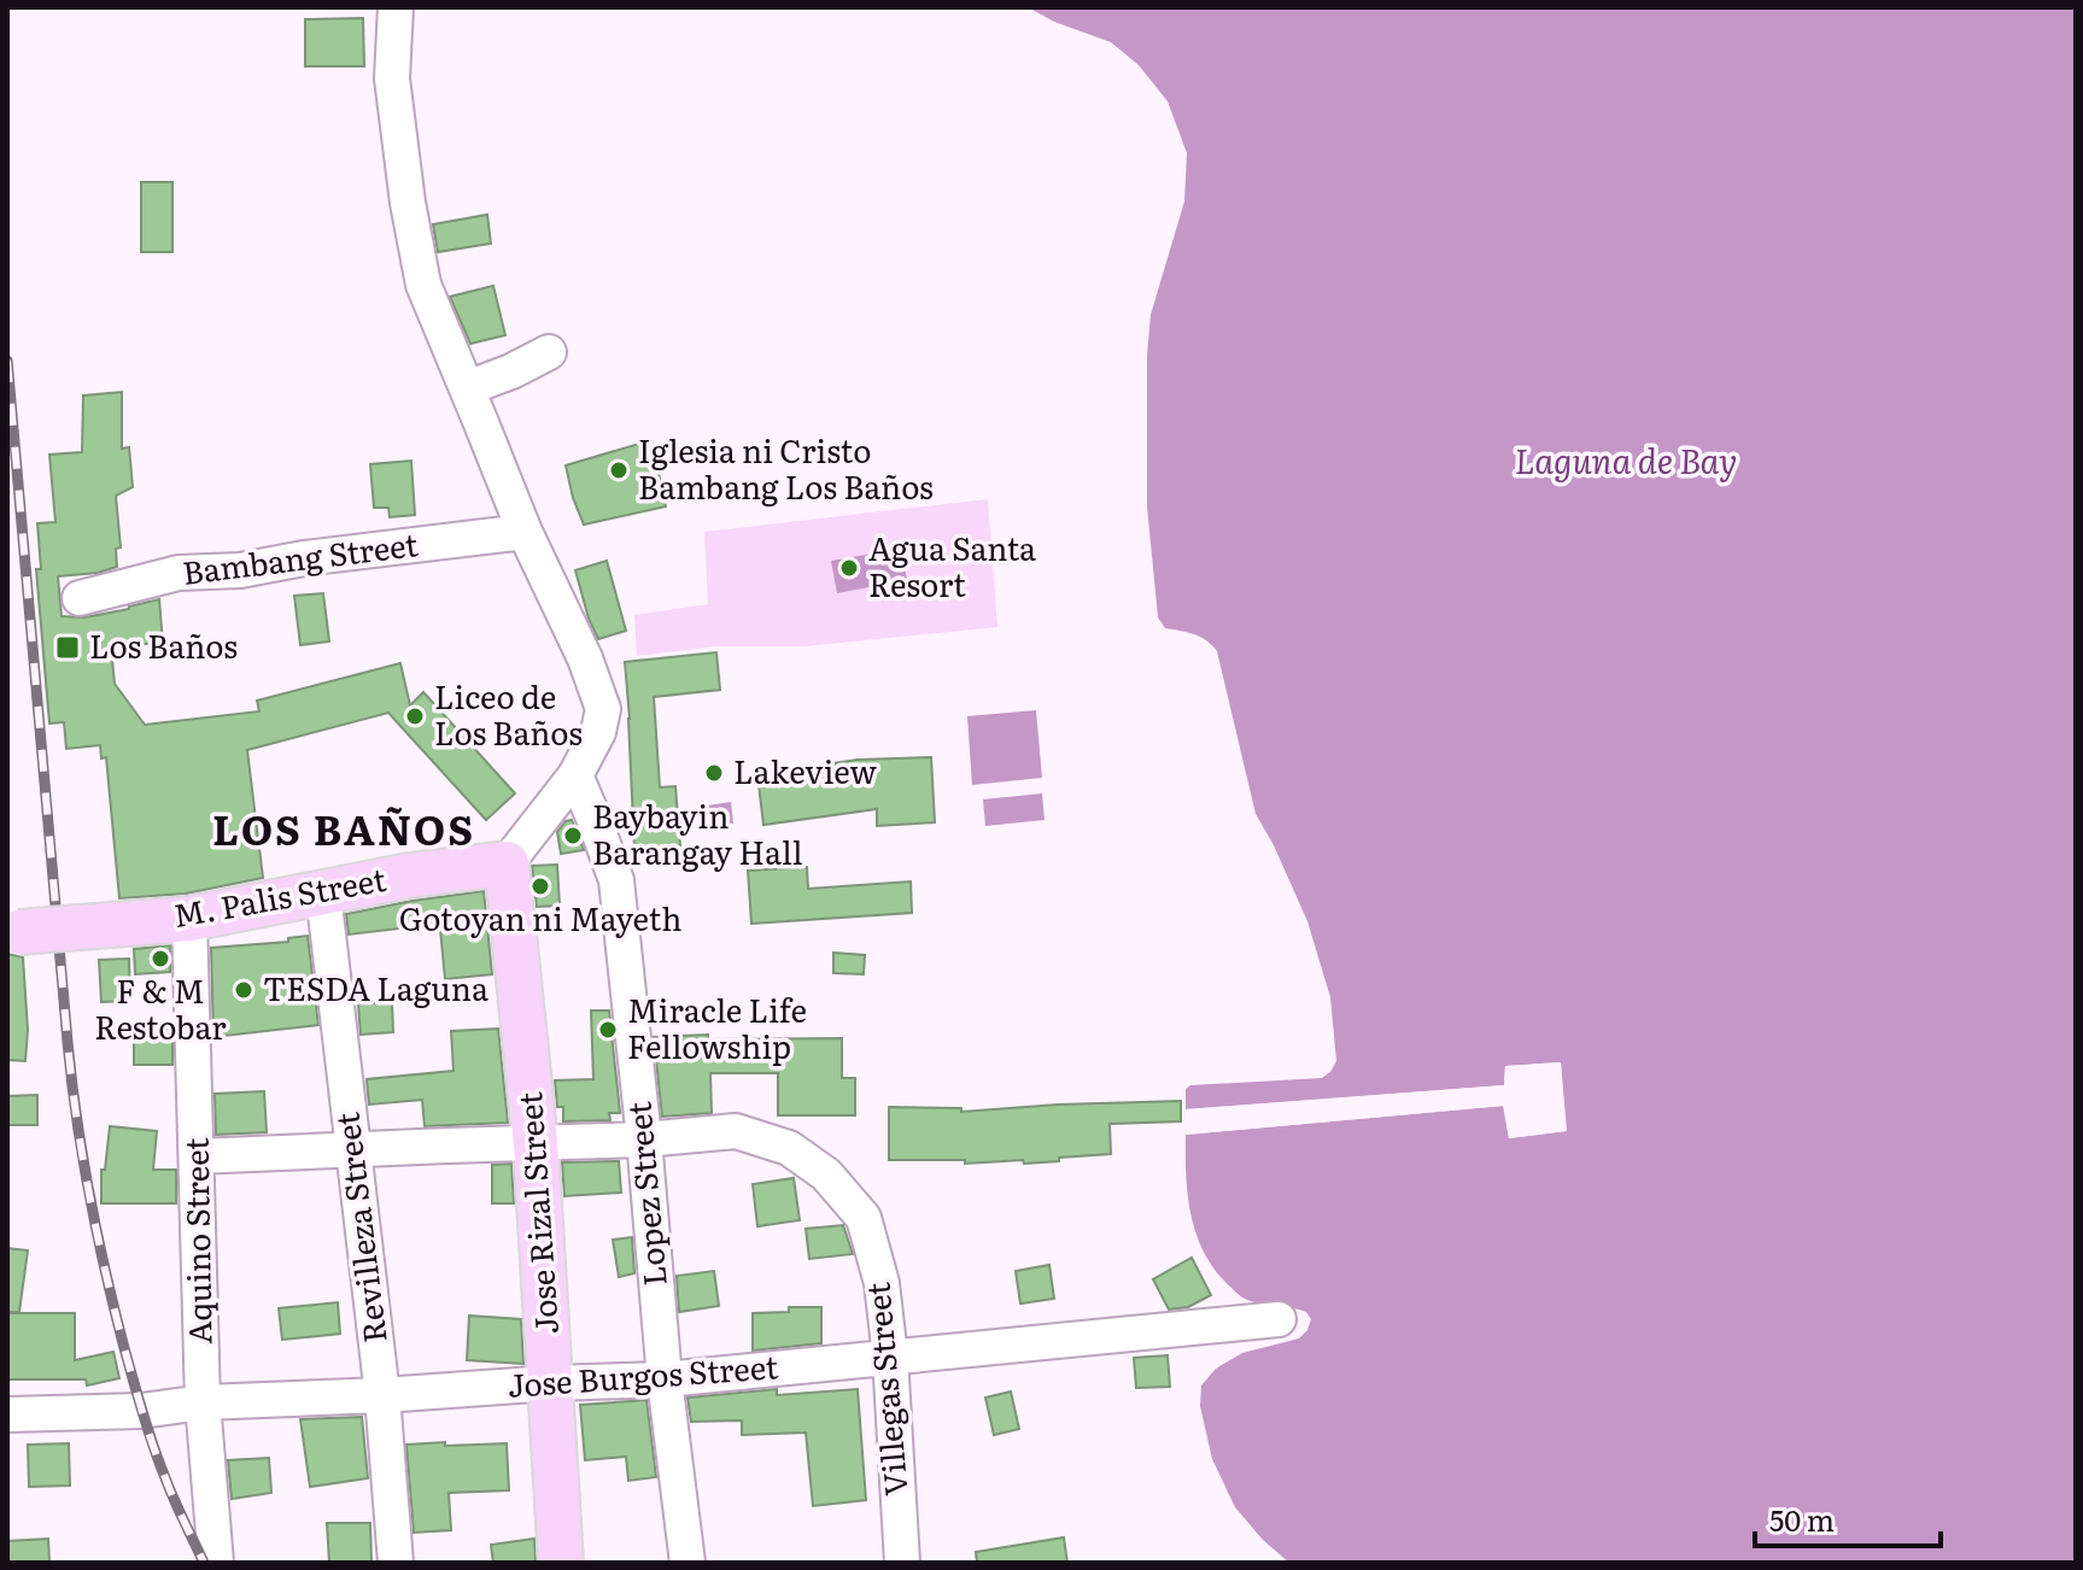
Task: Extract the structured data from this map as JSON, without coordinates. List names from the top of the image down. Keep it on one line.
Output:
{"streets":{"main road":["M. Palis Street","Jose Rizal Street"],"street":["Bambang Street","Lopez Street","Revilleza Street","Aquino Street","Jose Burgos Street","Villegas Street"]},"crossings":[["M. Palis Street","Jose Rizal Street"],["M. Palis Street","Revilleza Street"],["M. Palis Street","Aquino Street"],["Lopez Street","Jose Burgos Street"],["Lopez Street","Villegas Street"],["Jose Rizal Street","Jose Burgos Street"],["Jose Rizal Street","Villegas Street"],["Revilleza Street","Jose Burgos Street"],["Revilleza Street","Villegas Street"],["Aquino Street","Jose Burgos Street"],["Aquino Street","Villegas Street"],["Jose Burgos Street","Villegas Street"]],"districts":["LOS BAÑOS"],"water":["Laguna de Bay"],"places":{"other":["Iglesia ni Cristo Bambang Los Baños","Agua Santa Resort","Liceo de Los Baños","Lakeview","Baybayin Barangay Hall","Gotoyan ni Mayeth","F & M Restobar","TESDA Laguna","Miracle Life Fellowship"],"transit":["Los Baños"]},"scale_bar":"50 m"}
